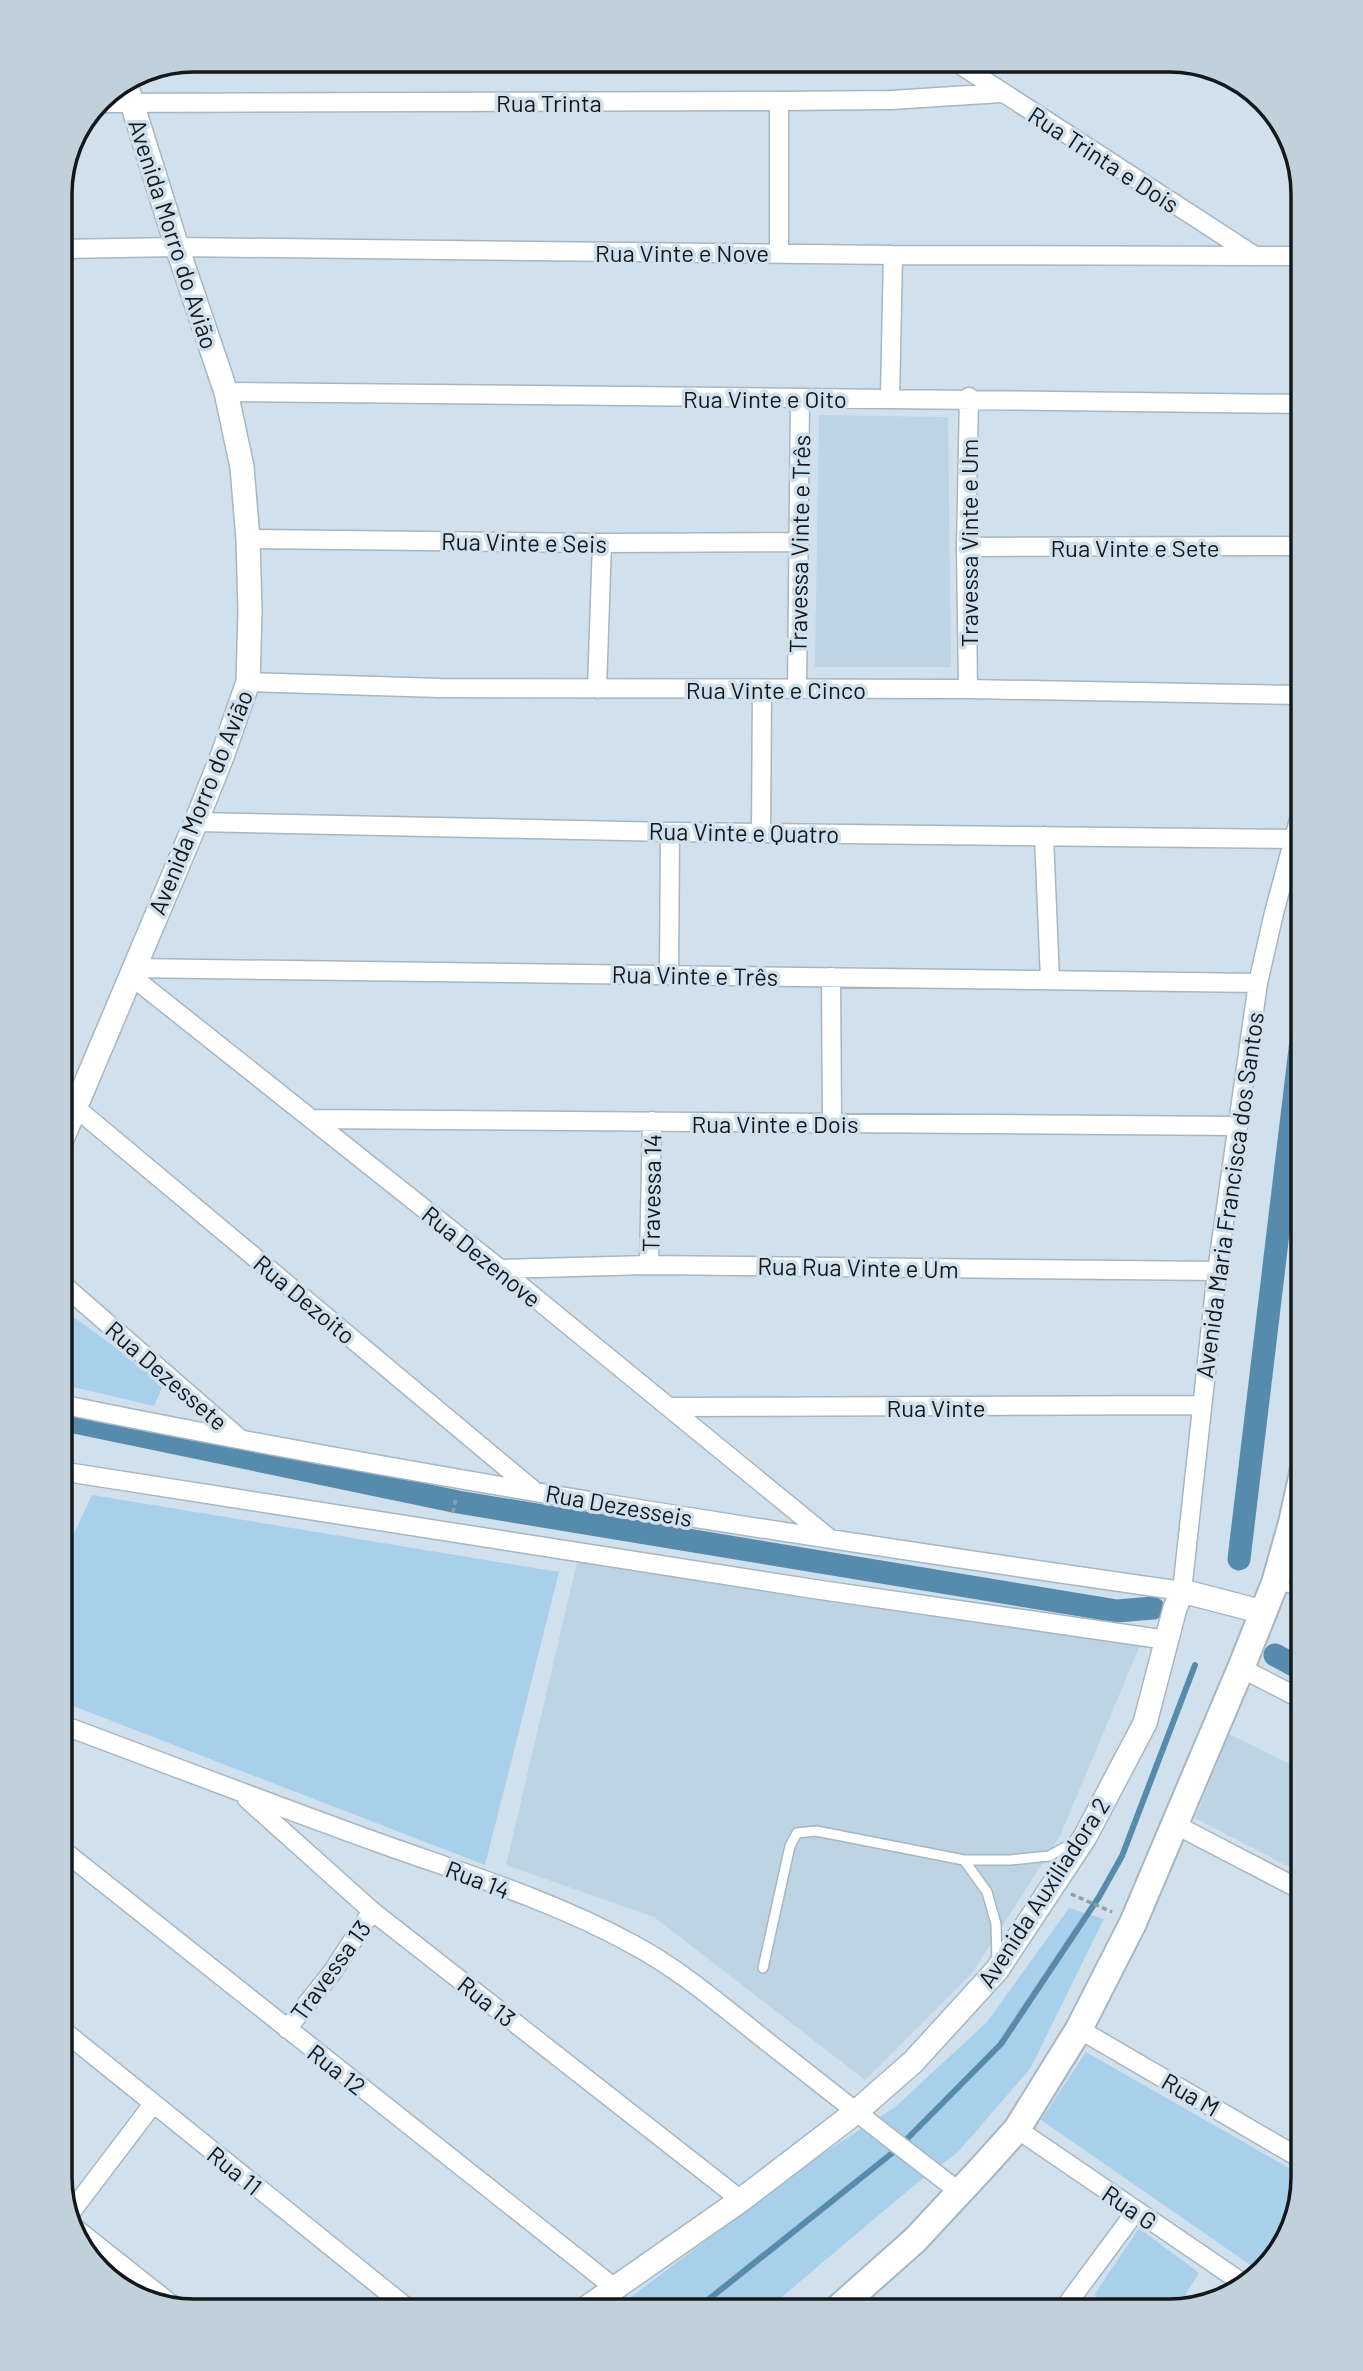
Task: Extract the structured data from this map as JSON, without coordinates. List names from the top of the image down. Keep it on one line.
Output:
{"streets":{"street":["Rua Trinta","Rua Trinta e Dois","Avenida Morro do Avião","Rua Vinte e Nove","Rua Vinte e Oito","Rua Vinte e Seis","Travessa Vinte e Um","Travessa Vinte e Três","Rua Vinte e Sete","Rua Vinte e Cinco","Rua Vinte e Quatro","Rua Vinte e Três","Rua Vinte e Dois","Travessa 14","Avenida Maria Francisca dos Santos","Rua Dezenove","Rua Rua Vinte e Um","Rua Dezoito","Rua Dezessete","Rua Vinte","Rua Dezesseis","Rua 14","Avenida Auxiliadora 2","Travessa 13","Rua 13","Rua 12","Rua M","Rua 11","Rua G"]},"crossings":[["Rua Trinta","Rua Trinta e Dois"],["Rua Trinta","Avenida Morro do Avião"],["Rua Trinta e Dois","Rua Vinte e Nove"],["Avenida Morro do Avião","Rua Vinte e Nove"],["Avenida Morro do Avião","Rua Vinte e Oito"],["Avenida Morro do Avião","Rua Vinte e Seis"],["Avenida Morro do Avião","Rua Vinte e Cinco"],["Avenida Morro do Avião","Rua Vinte e Quatro"],["Avenida Morro do Avião","Rua Vinte e Três"],["Avenida Morro do Avião","Rua Dezenove"],["Avenida Morro do Avião","Rua Dezoito"],["Rua Vinte e Oito","Travessa Vinte e Um"],["Rua Vinte e Oito","Travessa Vinte e Três"],["Rua Vinte e Seis","Travessa Vinte e Três"],["Travessa Vinte e Um","Rua Vinte e Sete"],["Travessa Vinte e Um","Rua Vinte e Cinco"],["Travessa Vinte e Três","Rua Vinte e Cinco"],["Rua Vinte e Três","Avenida Maria Francisca dos Santos"],["Rua Vinte e Três","Rua Dezenove"],["Rua Vinte e Dois","Travessa 14"],["Rua Vinte e Dois","Avenida Maria Francisca dos Santos"],["Rua Vinte e Dois","Rua Dezenove"],["Travessa 14","Rua Rua Vinte e Um"],["Avenida Maria Francisca dos Santos","Rua Rua Vinte e Um"],["Avenida Maria Francisca dos Santos","Rua Vinte"],["Avenida Maria Francisca dos Santos","Rua Dezesseis"],["Avenida Maria Francisca dos Santos","Avenida Auxiliadora 2"],["Rua Dezenove","Rua Rua Vinte e Um"],["Rua Dezenove","Rua Vinte"],["Rua Dezenove","Rua Dezesseis"],["Rua Dezoito","Rua Dezesseis"],["Rua Dezessete","Rua Dezesseis"],["Rua Dezesseis","Avenida Auxiliadora 2"],["Rua 14","Avenida Auxiliadora 2"],["Rua 14","Rua 13"],["Avenida Auxiliadora 2","Rua 13"],["Avenida Auxiliadora 2","Rua 12"],["Travessa 13","Rua 13"],["Travessa 13","Rua 12"]]}
